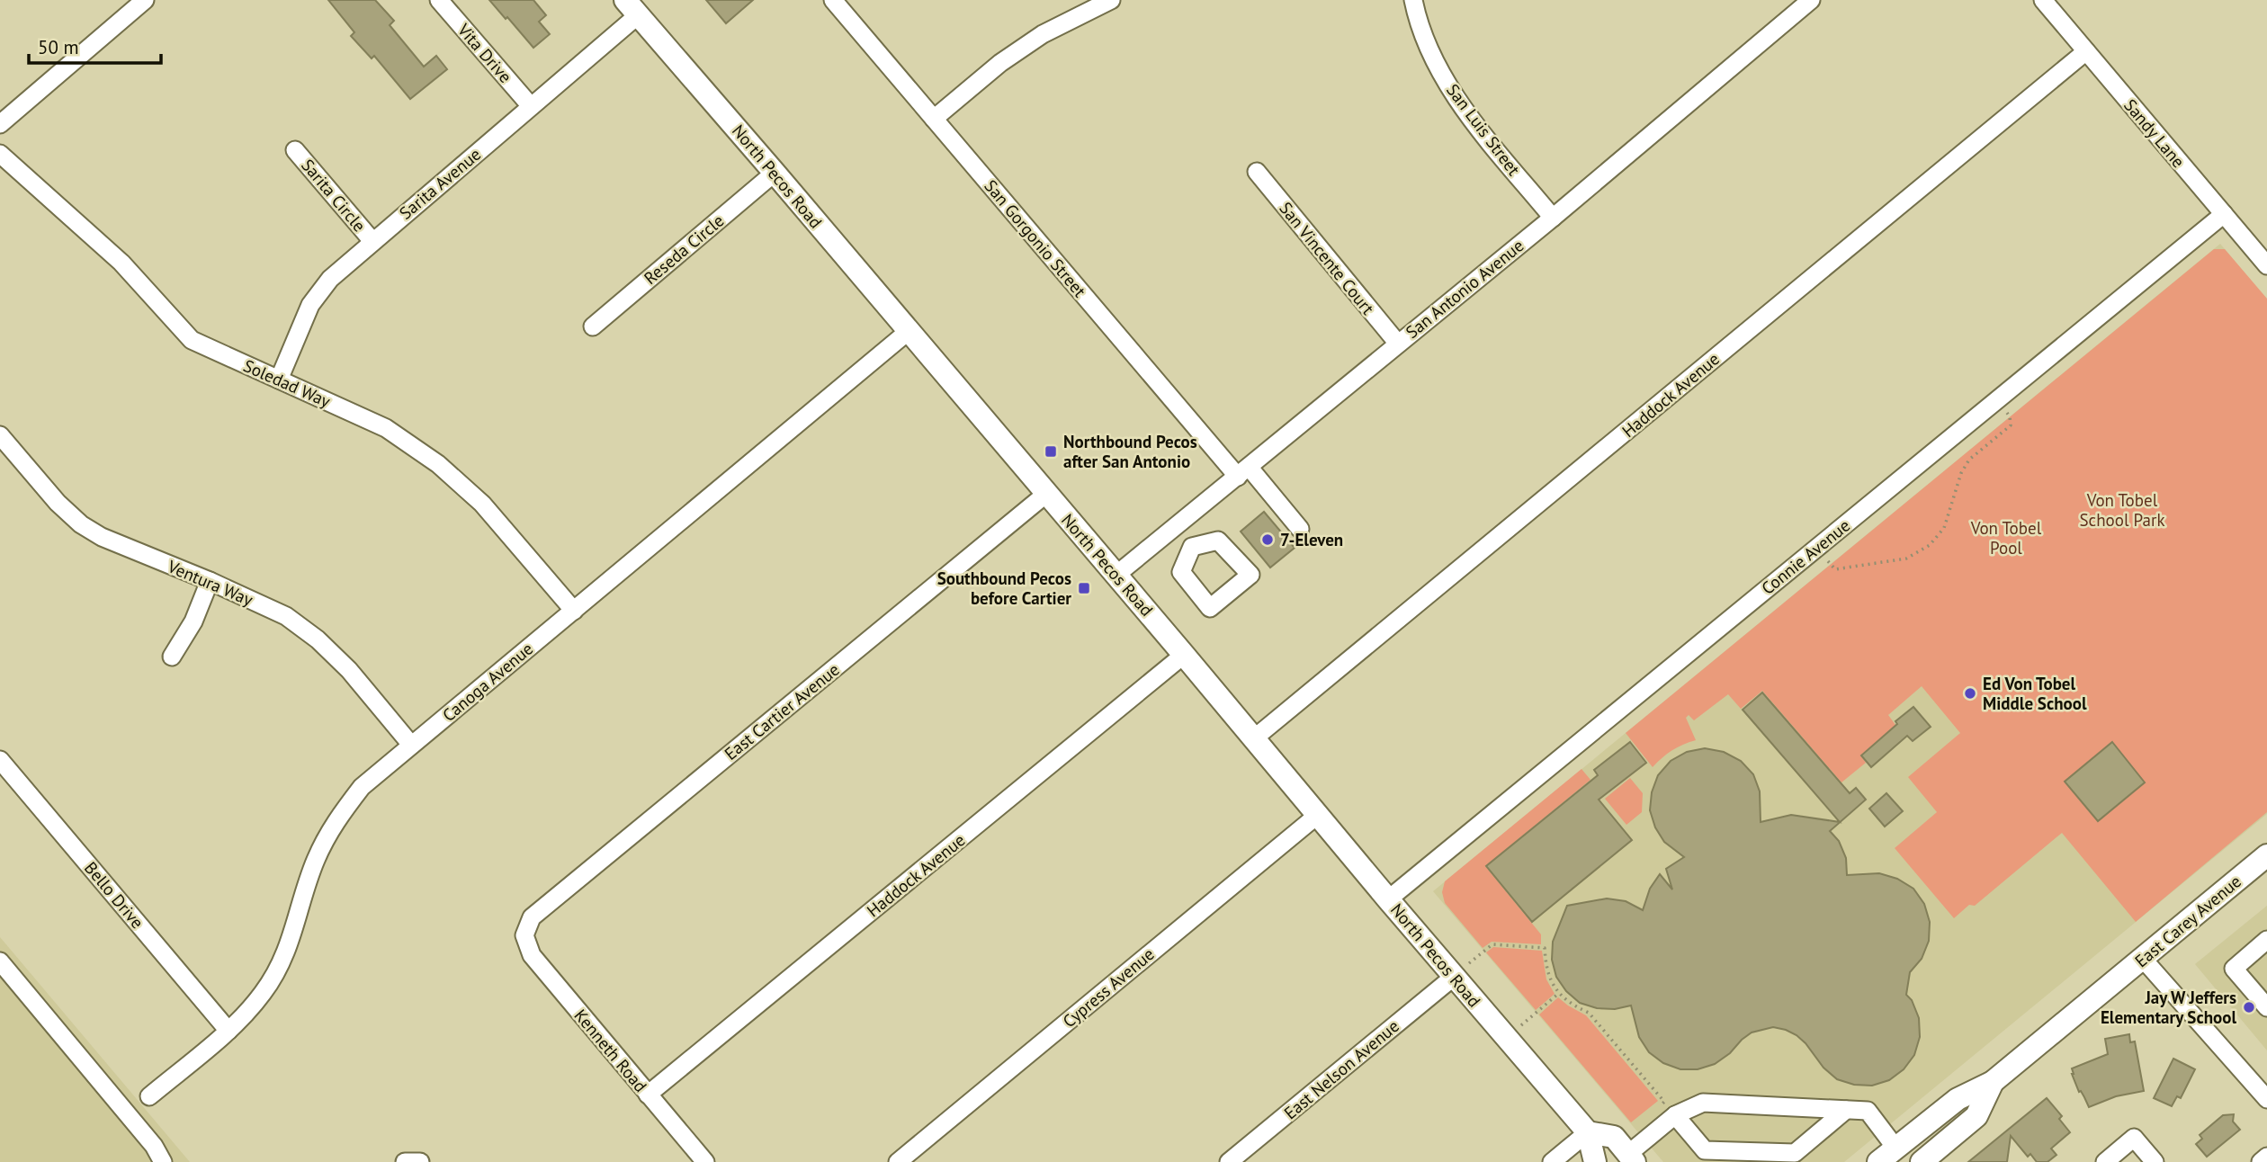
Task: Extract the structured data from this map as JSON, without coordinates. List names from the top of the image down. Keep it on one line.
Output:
{"streets":{"main road":["North Pecos Road","East Carey Avenue"],"street":["Vita Drive","San Luis Street","Sandy Lane","Sarita Avenue","Sarita Circle","San Gorgonio Street","Reseda Circle","San Vincente Court","San Antonio Avenue","Soledad Way","Haddock Avenue","Connie Avenue","Ventura Way","Canoga Avenue","East Cartier Avenue","Bello Drive","Cypress Avenue","Kenneth Road","East Nelson Avenue"]},"crossings":[["Vita Drive","Sarita Avenue"],["San Luis Street","San Antonio Avenue"],["Sandy Lane","Haddock Avenue"],["Sandy Lane","Connie Avenue"],["North Pecos Road","Sarita Avenue"],["North Pecos Road","Reseda Circle"],["North Pecos Road","San Antonio Avenue"],["North Pecos Road","Haddock Avenue"],["North Pecos Road","Connie Avenue"],["North Pecos Road","Canoga Avenue"],["North Pecos Road","East Cartier Avenue"],["North Pecos Road","Cypress Avenue"],["North Pecos Road","East Nelson Avenue"],["Sarita Avenue","Sarita Circle"],["Sarita Avenue","Soledad Way"],["San Gorgonio Street","San Antonio Avenue"],["San Vincente Court","San Antonio Avenue"],["Soledad Way","Canoga Avenue"],["Haddock Avenue","Kenneth Road"],["Ventura Way","Canoga Avenue"],["Canoga Avenue","Bello Drive"],["East Cartier Avenue","Kenneth Road"]],"parks":["Von Tobel School Park","Von Tobel Pool"],"places":{"transit":["Northbound Pecos after San Antonio","Southbound Pecos before Cartier"],"other":["7-Eleven","Ed Von Tobel Middle School","Jay W Jeffers Elementary School"]},"scale_bar":"50 m"}
